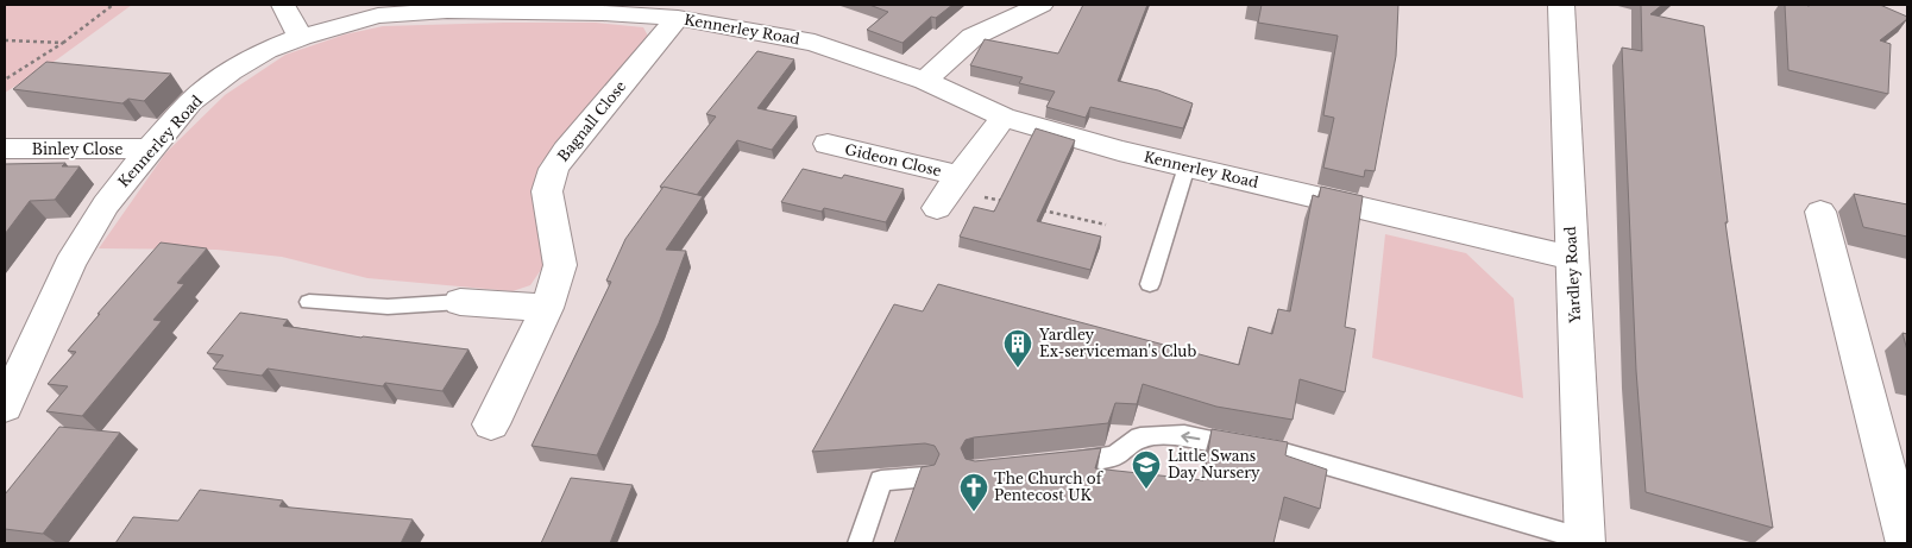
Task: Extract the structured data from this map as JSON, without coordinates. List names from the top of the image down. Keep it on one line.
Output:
{"streets":{"street":["Kennerley Road","Bagnall Close","Binley Close","Gideon Close","Yardley Road"]},"crossings":[["Kennerley Road","Bagnall Close"],["Kennerley Road","Binley Close"],["Kennerley Road","Gideon Close"],["Kennerley Road","Yardley Road"]],"places":{"building":["Yardley Ex-serviceman's Club"],"school or university":["Little Swans Day Nursery"],"church":["The Church of Pentecost UK"]}}
